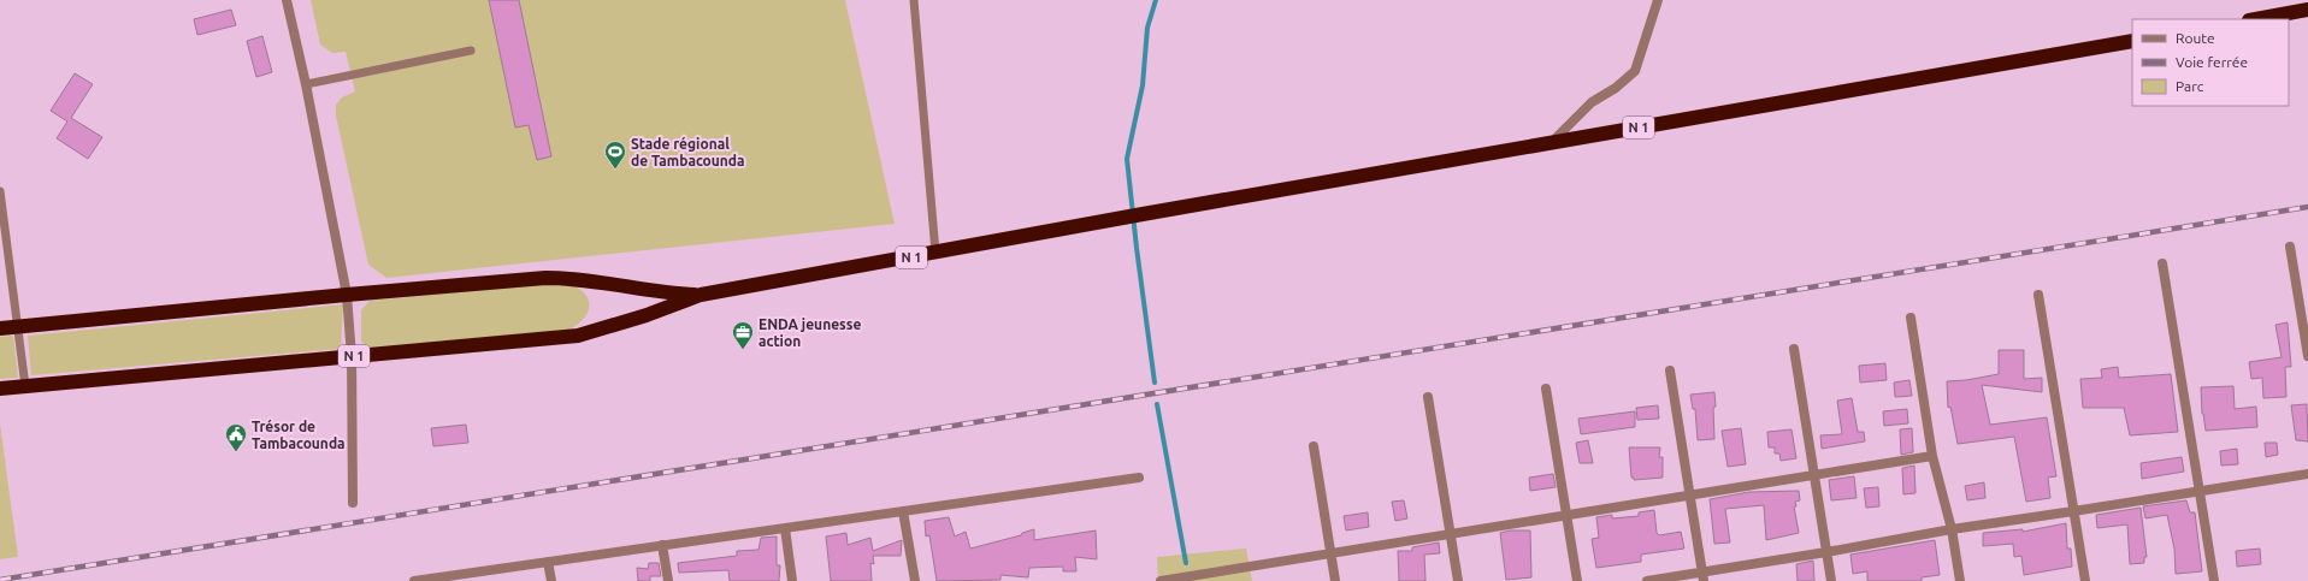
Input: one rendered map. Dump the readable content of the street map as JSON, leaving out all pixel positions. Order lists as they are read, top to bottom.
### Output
{
  "streets": {
    "highway": ["N 1"]
  },
  "places": {
    "sports": ["Stade régional de Tambacounda"],
    "office": ["ENDA jeunesse action"],
    "public building": ["Trésor de Tambacounda"]
  },
  "legend": ["Route", "Voie ferrée", "Parc"]
}
